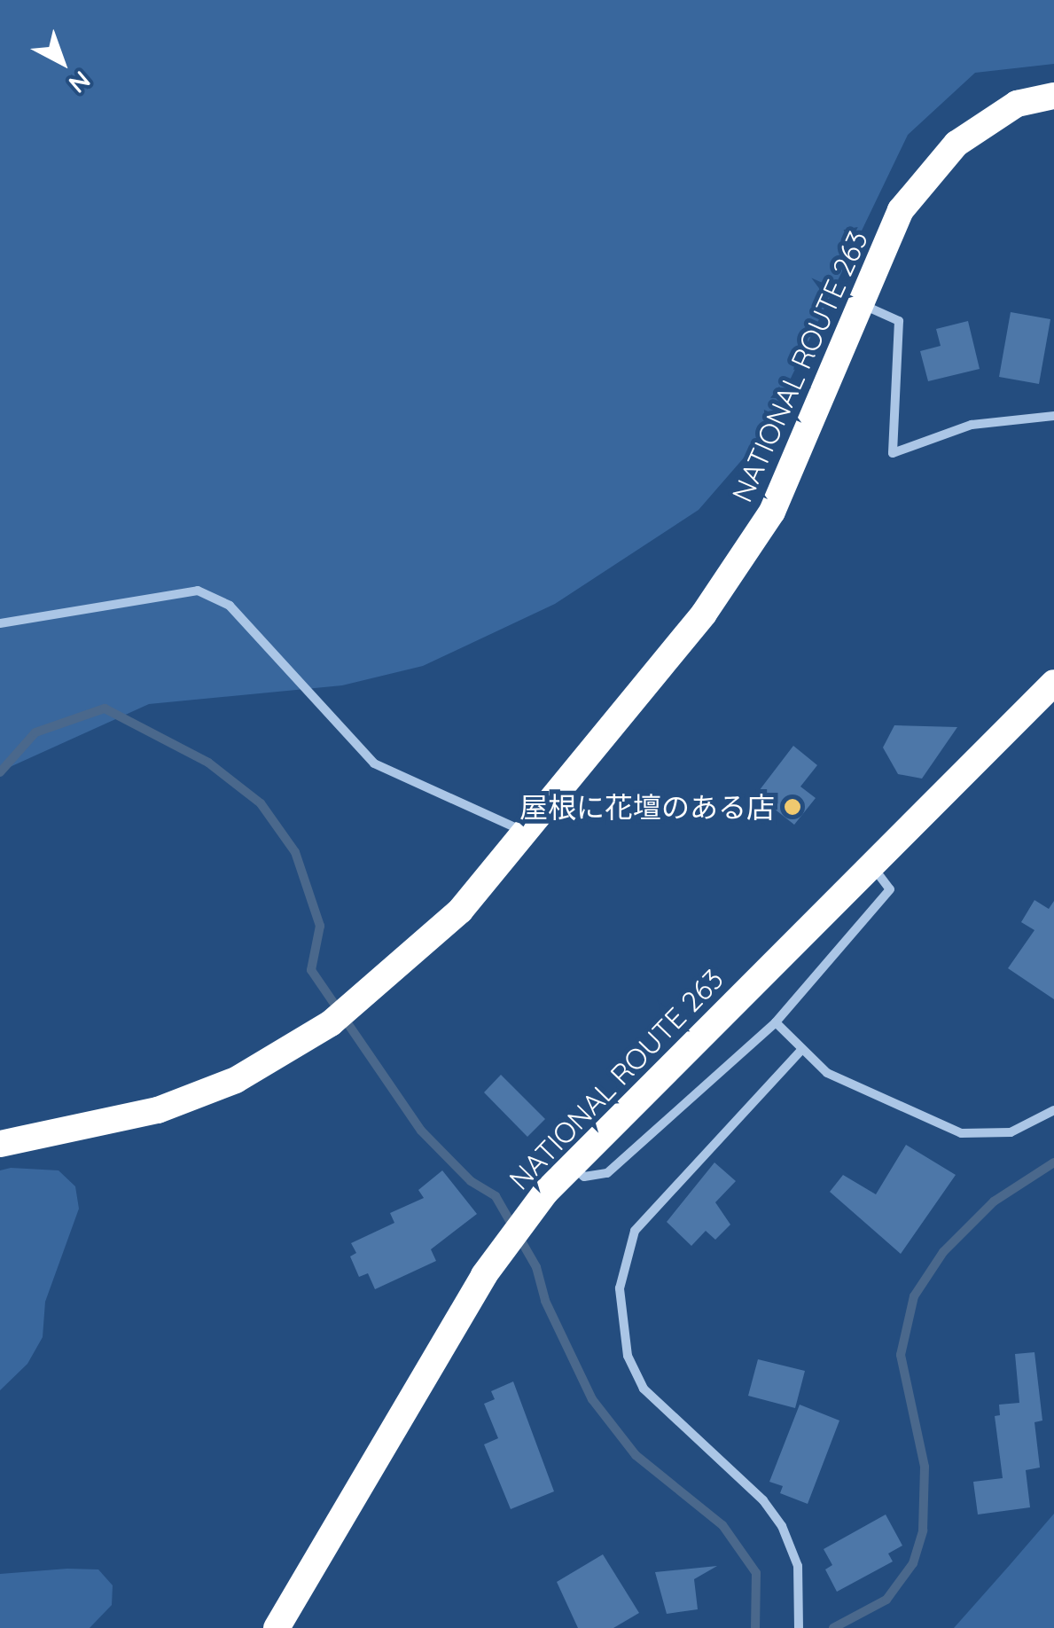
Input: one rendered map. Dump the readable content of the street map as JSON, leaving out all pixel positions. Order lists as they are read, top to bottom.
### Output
{
  "streets": {
    "highway": ["NATIONAL ROUTE 263"]
  },
  "places": ["屋根に花壇のある店"],
  "north": "bottom right"
}
